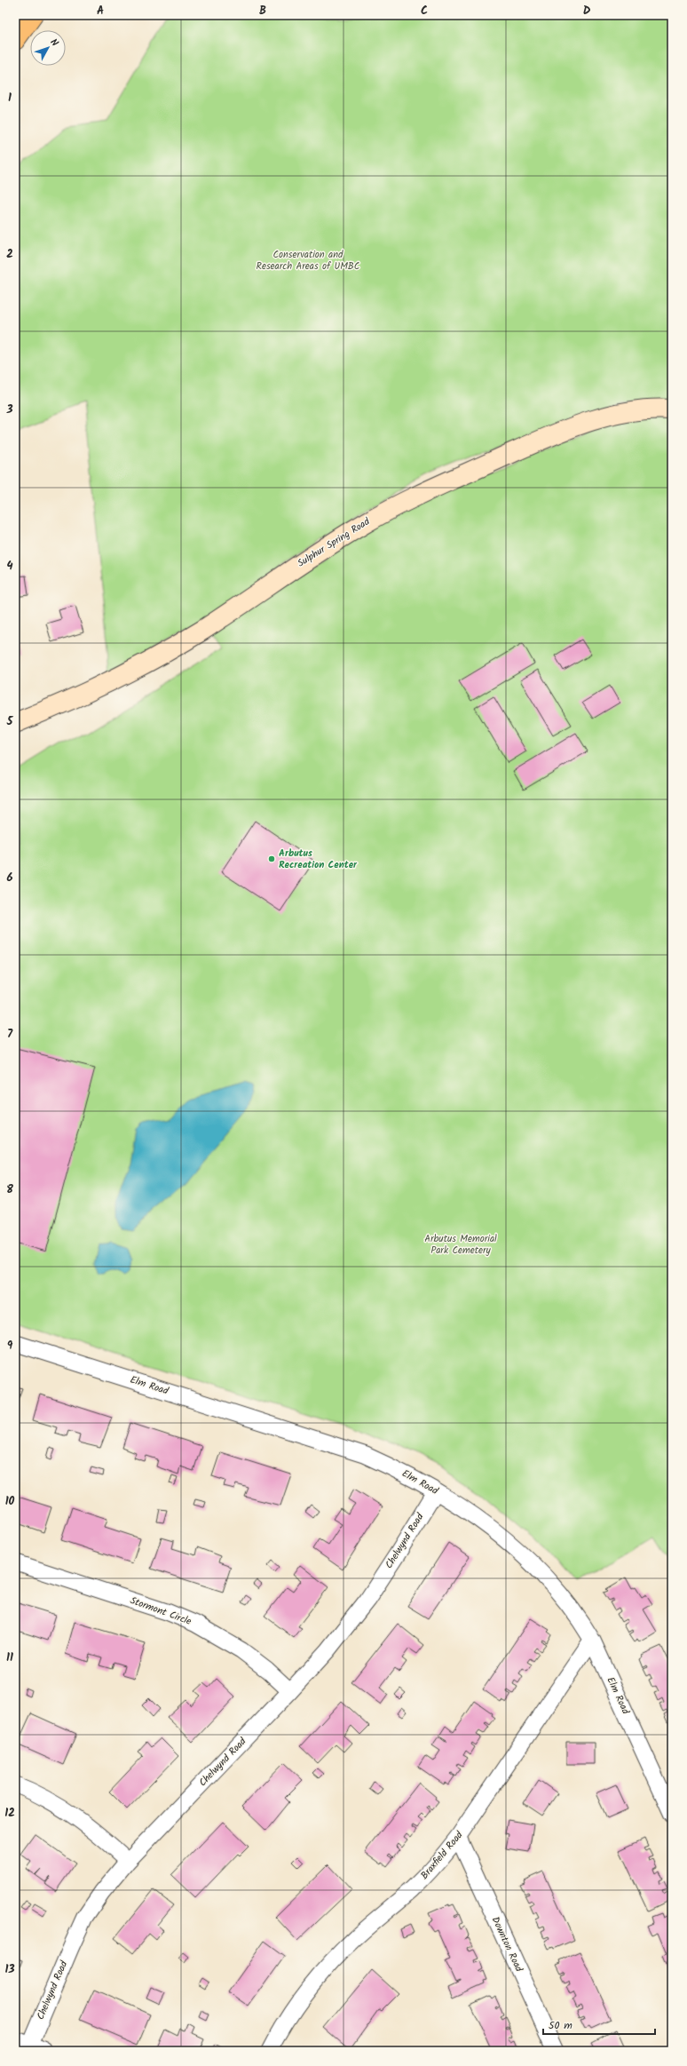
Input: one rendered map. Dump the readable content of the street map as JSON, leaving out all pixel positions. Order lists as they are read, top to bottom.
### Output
{
  "streets": {
    "main road": ["Sulphur Spring Road"],
    "street": [
      "Elm Road",
      "Chelwynd Road",
      "Stormont Circle",
      "Braxfield Road",
      "Downton Road"
    ]
  },
  "crossings": [
    ["Elm Road", "Chelwynd Road"],
    ["Elm Road", "Braxfield Road"],
    ["Chelwynd Road", "Stormont Circle"],
    ["Braxfield Road", "Downton Road"]
  ],
  "parks": ["Conservation and Research Areas of UMBC", "Arbutus Memorial Park Cemetery"],
  "places": ["Arbutus Recreation Center"],
  "scale_bar": "50 m",
  "north": "top right",
  "grid": {
    "columns": [
      "A",
      "B",
      "C",
      "D"
    ],
    "rows": [
      "1",
      "2",
      "3",
      "4",
      "5",
      "6",
      "7",
      "8",
      "9",
      "10",
      "11",
      "12",
      "13"
    ]
  }
}
